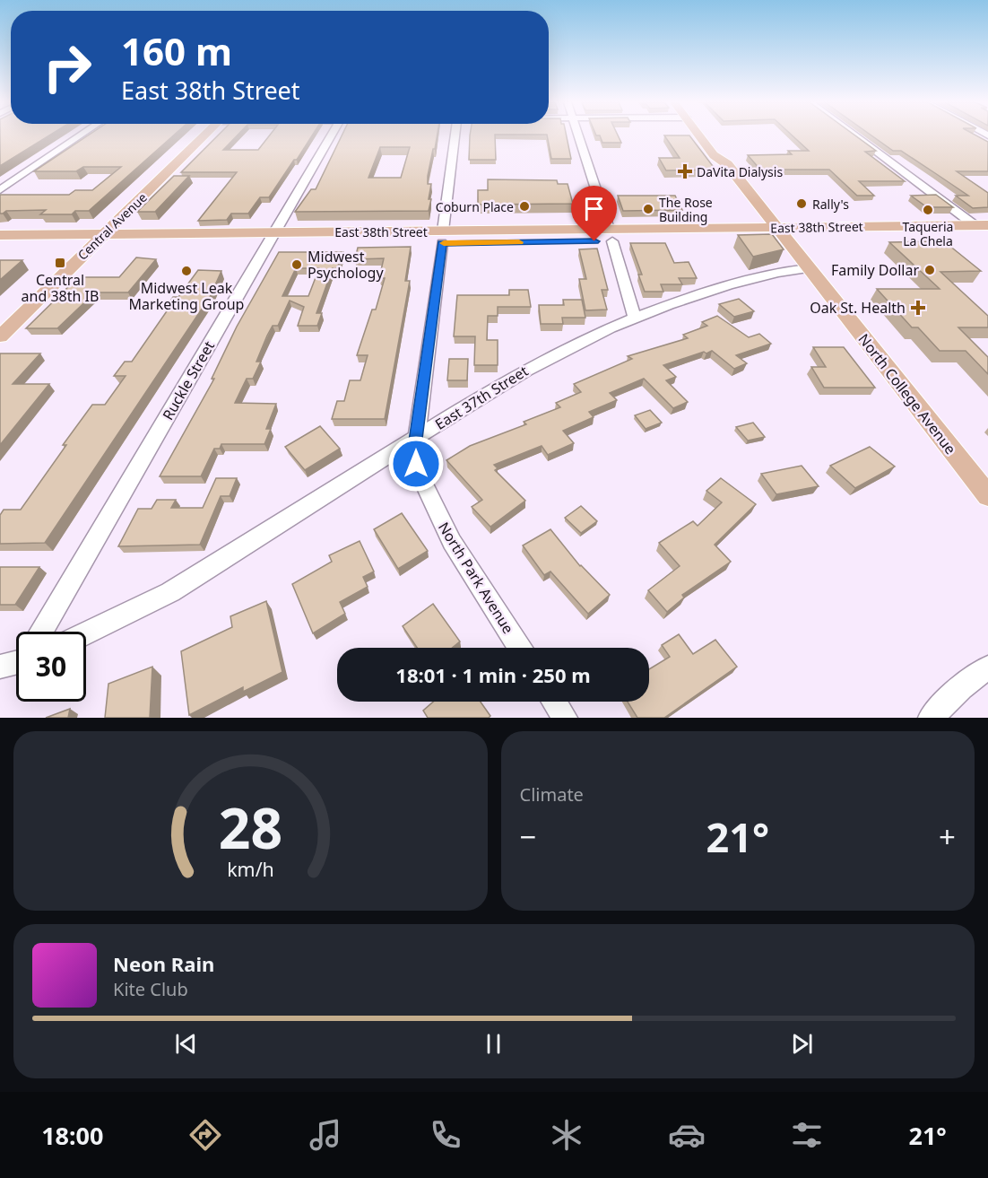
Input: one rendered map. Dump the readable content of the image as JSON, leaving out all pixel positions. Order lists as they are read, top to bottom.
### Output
{
  "streets": {
    "main road": ["Central Avenue", "East 38th Street", "North College Avenue"],
    "street": ["Ruckle Street", "East 37th Street", "North Park Avenue"]
  },
  "crossings": [
    ["Central Avenue", "East 38th Street"],
    ["East 38th Street", "Ruckle Street"],
    ["East 38th Street", "North College Avenue"],
    ["East 38th Street", "North Park Avenue"],
    ["North College Avenue", "East 37th Street"],
    ["East 37th Street", "North Park Avenue"]
  ],
  "places": {
    "health": ["DaVita Dialysis", "Oak St. Health"],
    "other": [
      "Rally's",
      "Coburn Place",
      "The Rose Building",
      "Taqueria La Chela",
      "Midwest Psychology",
      "Family Dollar",
      "Midwest Leak Marketing Group"
    ],
    "transit": ["Central and 38th IB"]
  },
  "page": {
    "turn": ["160 m", "East 38th Street"],
    "limit": "30",
    "trip": "18:01 · 1 min · 250 m",
    "tile": "Climate",
    "heat": ["−", "21°", "+"],
    "song": ["Neon Rain", "Kite Club"],
    "tabs": ["18:00", "21°"],
    "gauge": ["28", "km/h"]
  }
}
